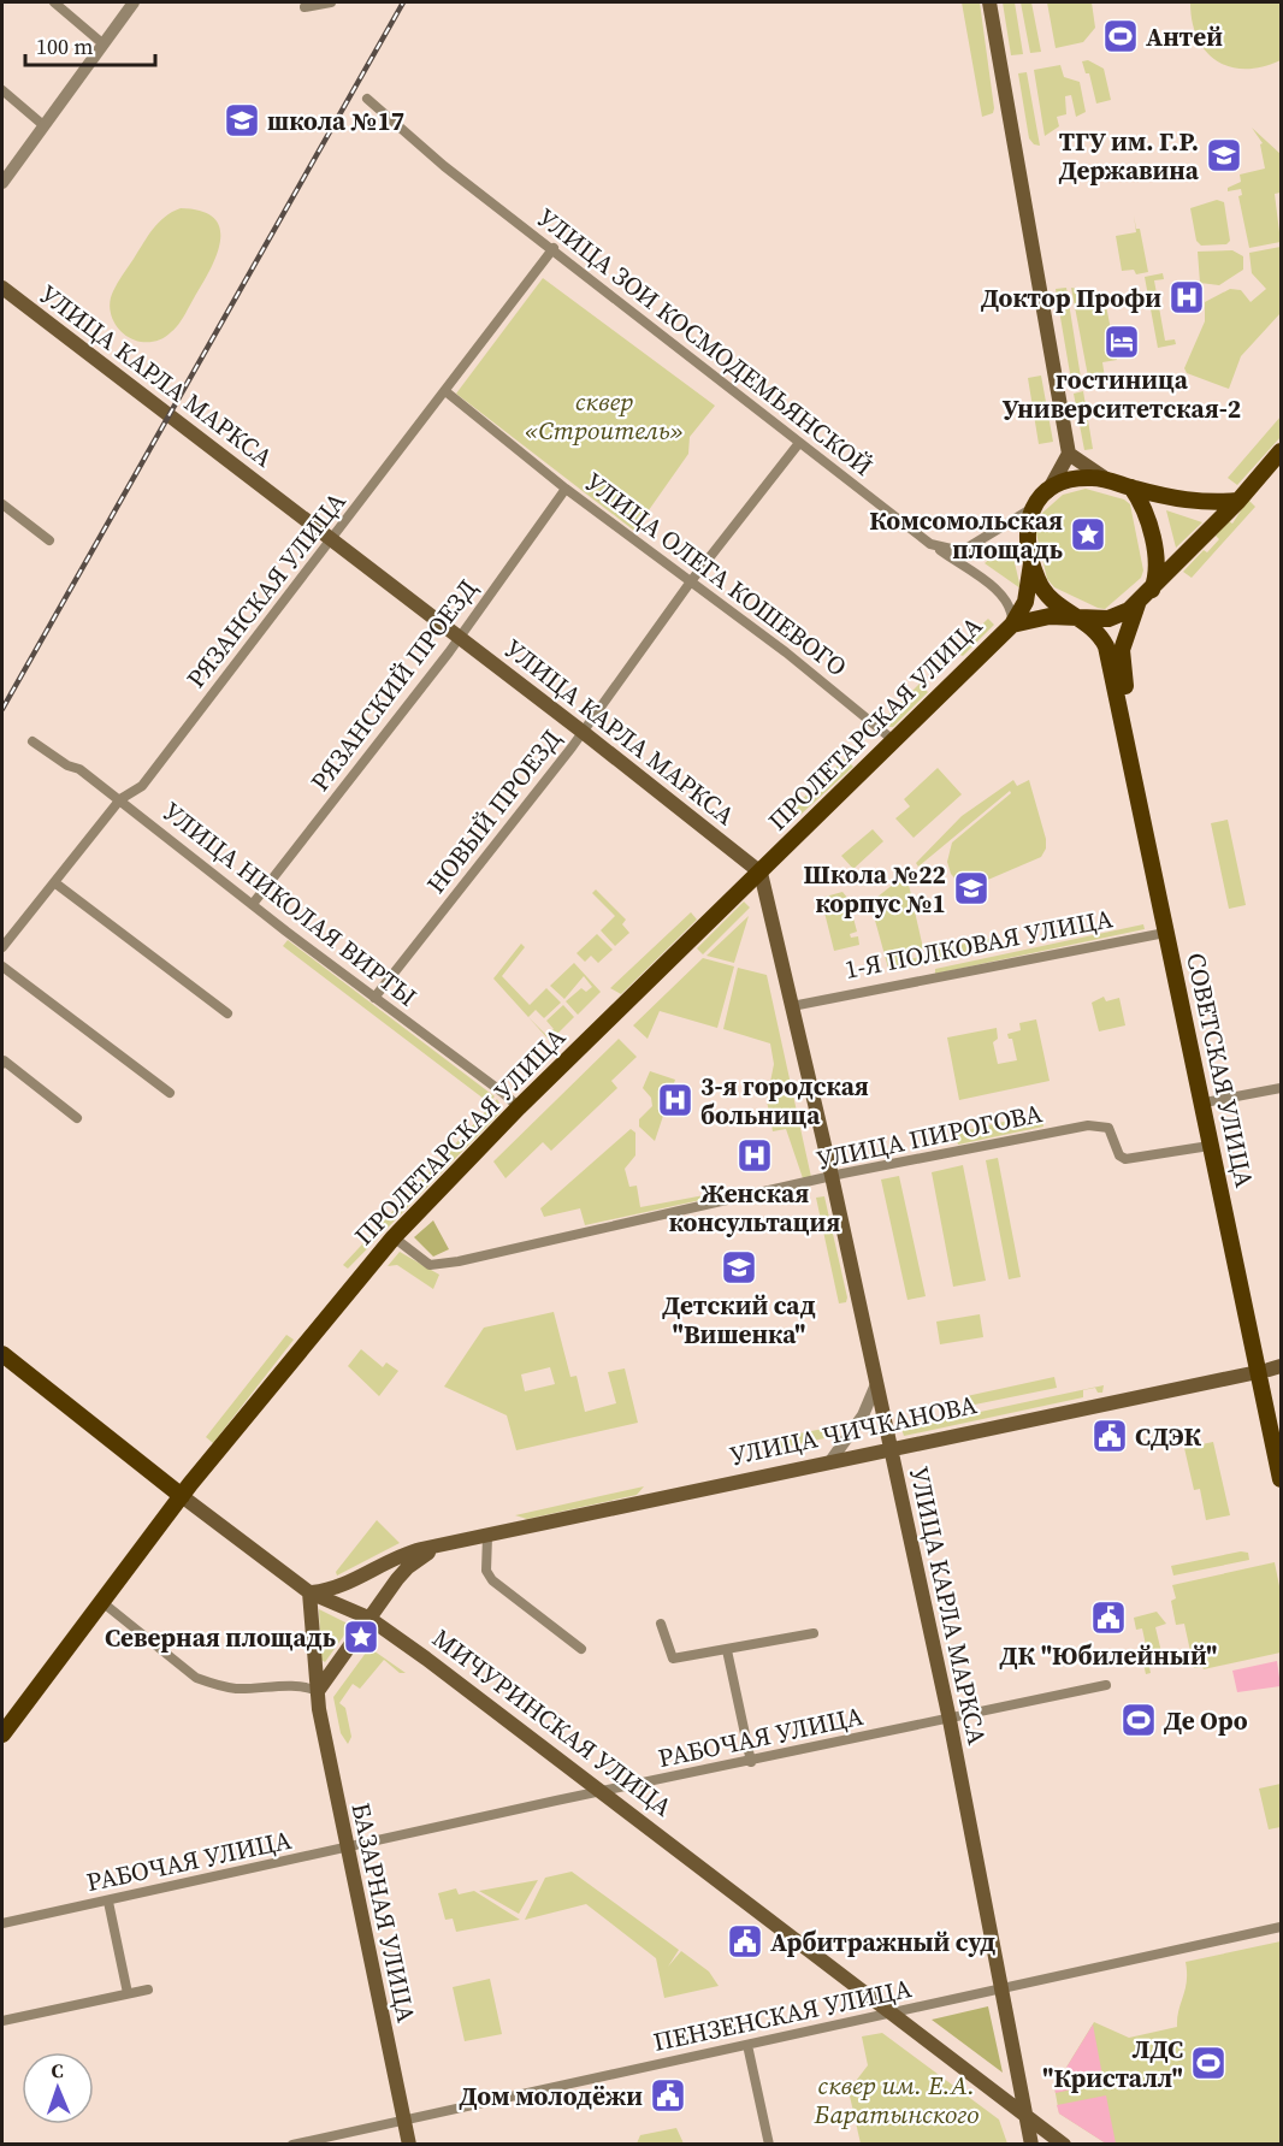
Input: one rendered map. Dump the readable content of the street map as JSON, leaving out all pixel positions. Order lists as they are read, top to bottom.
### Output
{
  "streets": {
    "main road": [
      "УЛИЦА КАРЛА МАРКСА",
      "ПРОЛЕТАРСКАЯ УЛИЦА",
      "СОВЕТСКАЯ УЛИЦА",
      "УЛИЦА ЧИЧКАНОВА",
      "МИЧУРИНСКАЯ УЛИЦА",
      "БАЗАРНАЯ УЛИЦА"
    ],
    "street": [
      "УЛИЦА ЗОИ КОСМОДЕМЬЯНСКОЙ",
      "УЛИЦА ОЛЕГА КОШЕВОГО",
      "РЯЗАНСКАЯ УЛИЦА",
      "РЯЗАНСКИЙ ПРОЕЗД",
      "НОВЫЙ ПРОЕЗД",
      "УЛИЦА НИКОЛАЯ ВИРТЫ",
      "1-Я ПОЛКОВАЯ УЛИЦА",
      "УЛИЦА ПИРОГОВА",
      "РАБОЧАЯ УЛИЦА",
      "ПЕНЗЕНСКАЯ УЛИЦА"
    ]
  },
  "crossings": [
    ["УЛИЦА ЗОИ КОСМОДЕМЬЯНСКОЙ", "РЯЗАНСКАЯ УЛИЦА"],
    ["УЛИЦА ЗОИ КОСМОДЕМЬЯНСКОЙ", "НОВЫЙ ПРОЕЗД"],
    ["УЛИЦА ЗОИ КОСМОДЕМЬЯНСКОЙ", "СОВЕТСКАЯ УЛИЦА"],
    ["УЛИЦА КАРЛА МАРКСА", "РЯЗАНСКАЯ УЛИЦА"],
    ["УЛИЦА КАРЛА МАРКСА", "РЯЗАНСКИЙ ПРОЕЗД"],
    ["УЛИЦА КАРЛА МАРКСА", "ПРОЛЕТАРСКАЯ УЛИЦА"],
    ["УЛИЦА КАРЛА МАРКСА", "НОВЫЙ ПРОЕЗД"],
    ["УЛИЦА КАРЛА МАРКСА", "1-Я ПОЛКОВАЯ УЛИЦА"],
    ["УЛИЦА КАРЛА МАРКСА", "УЛИЦА ПИРОГОВА"],
    ["УЛИЦА КАРЛА МАРКСА", "УЛИЦА ЧИЧКАНОВА"],
    ["УЛИЦА КАРЛА МАРКСА", "МИЧУРИНСКАЯ УЛИЦА"],
    ["УЛИЦА КАРЛА МАРКСА", "РАБОЧАЯ УЛИЦА"],
    ["УЛИЦА КАРЛА МАРКСА", "ПЕНЗЕНСКАЯ УЛИЦА"],
    ["УЛИЦА ОЛЕГА КОШЕВОГО", "РЯЗАНСКАЯ УЛИЦА"],
    ["УЛИЦА ОЛЕГА КОШЕВОГО", "РЯЗАНСКИЙ ПРОЕЗД"],
    ["УЛИЦА ОЛЕГА КОШЕВОГО", "ПРОЛЕТАРСКАЯ УЛИЦА"],
    ["УЛИЦА ОЛЕГА КОШЕВОГО", "НОВЫЙ ПРОЕЗД"],
    ["РЯЗАНСКАЯ УЛИЦА", "УЛИЦА НИКОЛАЯ ВИРТЫ"],
    ["РЯЗАНСКИЙ ПРОЕЗД", "УЛИЦА НИКОЛАЯ ВИРТЫ"],
    ["ПРОЛЕТАРСКАЯ УЛИЦА", "УЛИЦА НИКОЛАЯ ВИРТЫ"],
    ["ПРОЛЕТАРСКАЯ УЛИЦА", "УЛИЦА ПИРОГОВА"],
    ["ПРОЛЕТАРСКАЯ УЛИЦА", "МИЧУРИНСКАЯ УЛИЦА"],
    ["НОВЫЙ ПРОЕЗД", "УЛИЦА НИКОЛАЯ ВИРТЫ"],
    ["1-Я ПОЛКОВАЯ УЛИЦА", "СОВЕТСКАЯ УЛИЦА"],
    ["СОВЕТСКАЯ УЛИЦА", "УЛИЦА ПИРОГОВА"],
    ["СОВЕТСКАЯ УЛИЦА", "УЛИЦА ЧИЧКАНОВА"],
    ["УЛИЦА ЧИЧКАНОВА", "МИЧУРИНСКАЯ УЛИЦА"],
    ["УЛИЦА ЧИЧКАНОВА", "БАЗАРНАЯ УЛИЦА"],
    ["МИЧУРИНСКАЯ УЛИЦА", "РАБОЧАЯ УЛИЦА"],
    ["МИЧУРИНСКАЯ УЛИЦА", "БАЗАРНАЯ УЛИЦА"],
    ["МИЧУРИНСКАЯ УЛИЦА", "ПЕНЗЕНСКАЯ УЛИЦА"],
    ["РАБОЧАЯ УЛИЦА", "БАЗАРНАЯ УЛИЦА"],
    ["БАЗАРНАЯ УЛИЦА", "ПЕНЗЕНСКАЯ УЛИЦА"]
  ],
  "parks": ["сквер «Строитель»", "сквер им. Е.А. Баратынского"],
  "places": {
    "sports": ["Антей", "Де Оро", "ЛДС \"Кристалл\""],
    "school or university": [
      "школа №17",
      "ТГУ им. Г.Р. Державина",
      "Школа №22 корпус №1",
      "Детский сад \"Вишенка\""
    ],
    "hospital": ["Доктор Профи", "3-я городская больница", "Женская консультация"],
    "hotel": ["гостиница Университетская-2"],
    "place": ["Комсомольская площадь", "Северная площадь"],
    "public building": [
      "СДЭК",
      "ДК \"Юбилейный\"",
      "Арбитражный суд",
      "Дом молодёжи"
    ]
  },
  "scale_bar": "100 m",
  "north": "top"
}
